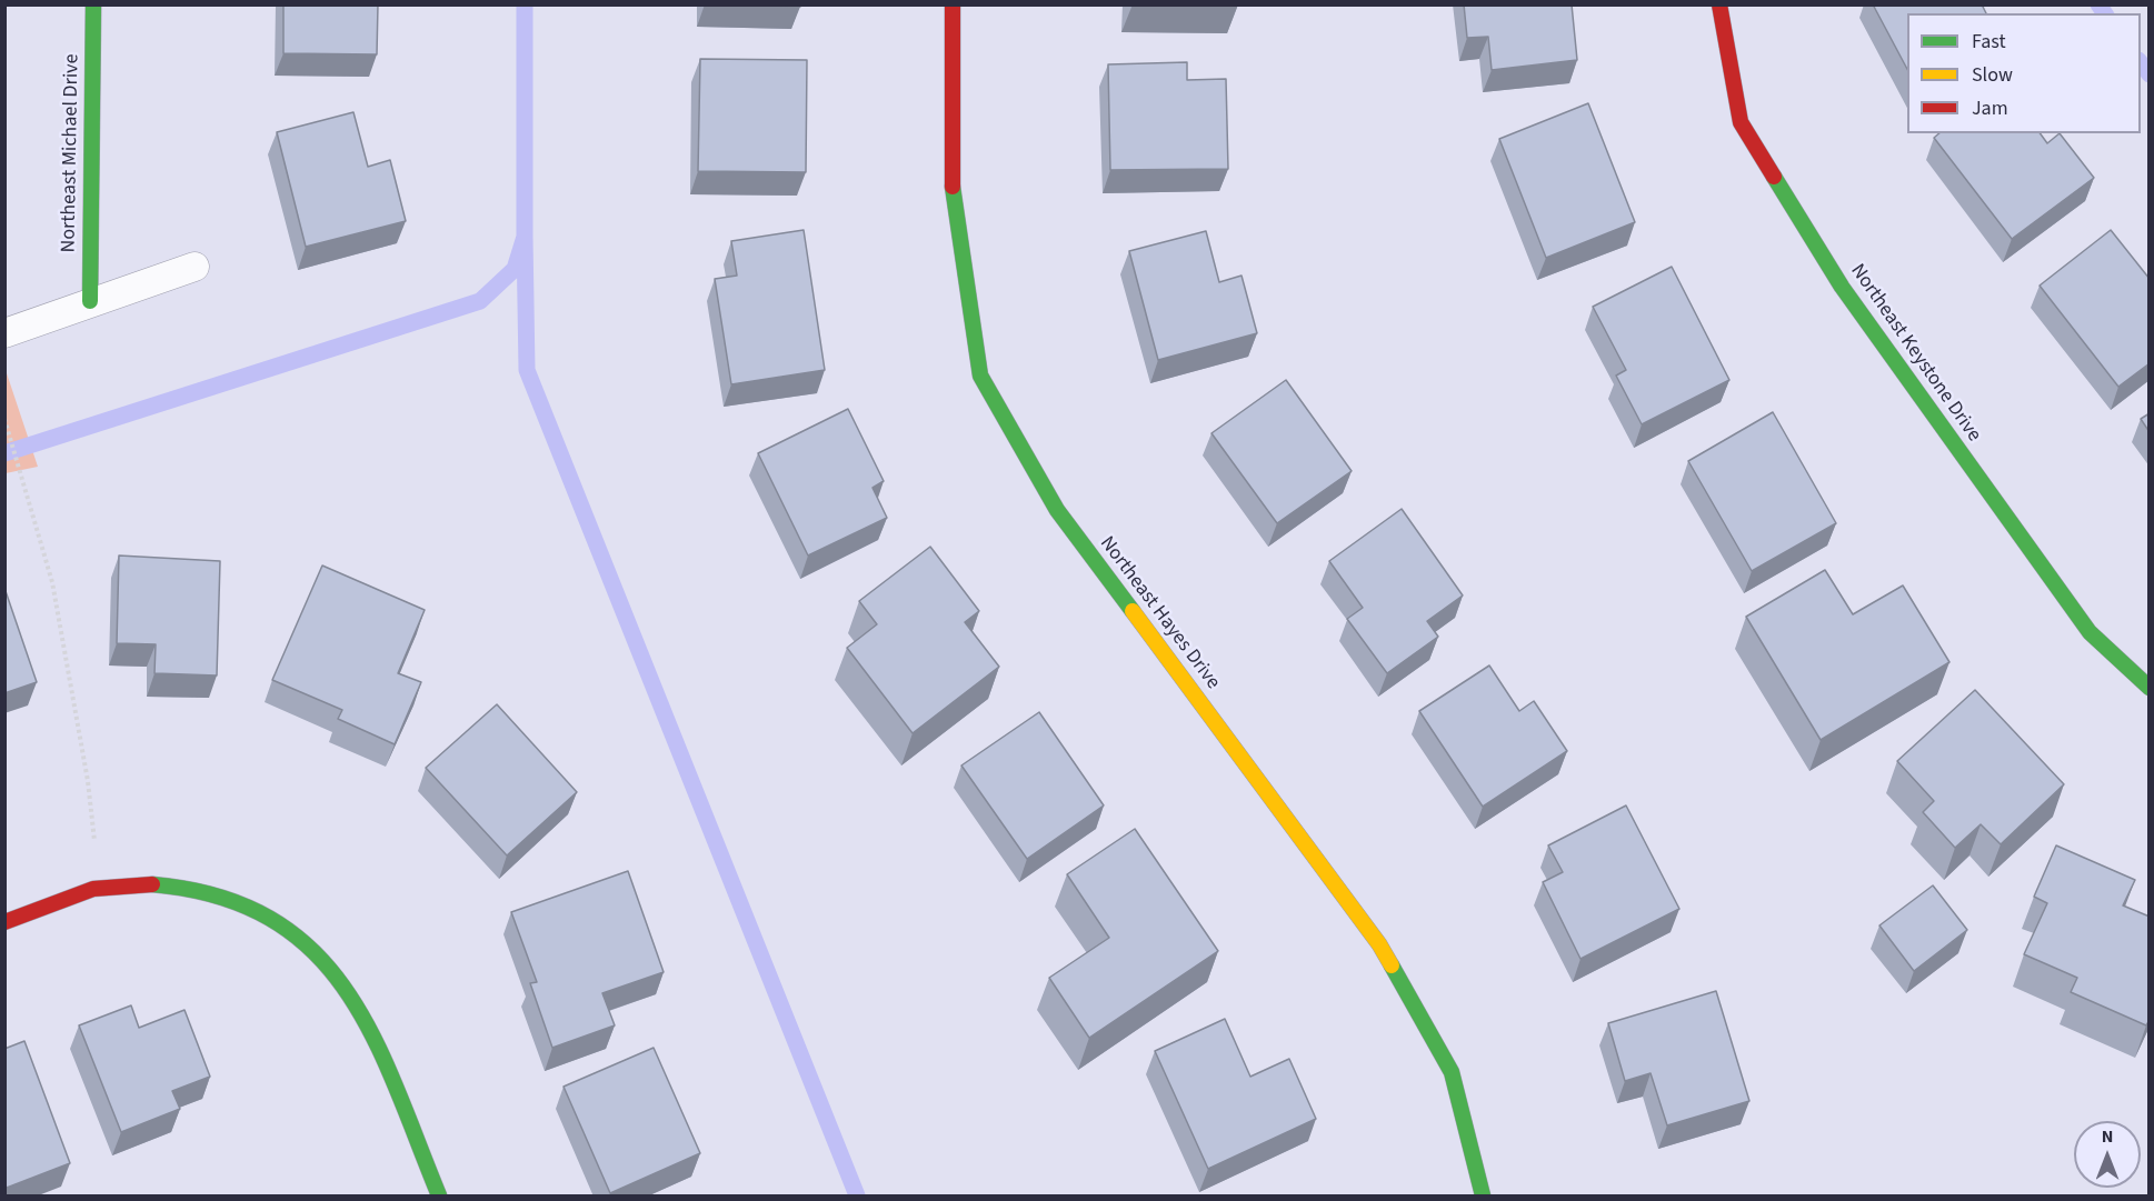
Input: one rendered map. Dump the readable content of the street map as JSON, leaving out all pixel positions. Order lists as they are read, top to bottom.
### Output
{
  "streets": {
    "street": ["Northeast Michael Drive", "Northeast Keystone Drive", "Northeast Hayes Drive"]
  },
  "legend": ["Fast", "Slow", "Jam"],
  "north": "top"
}
